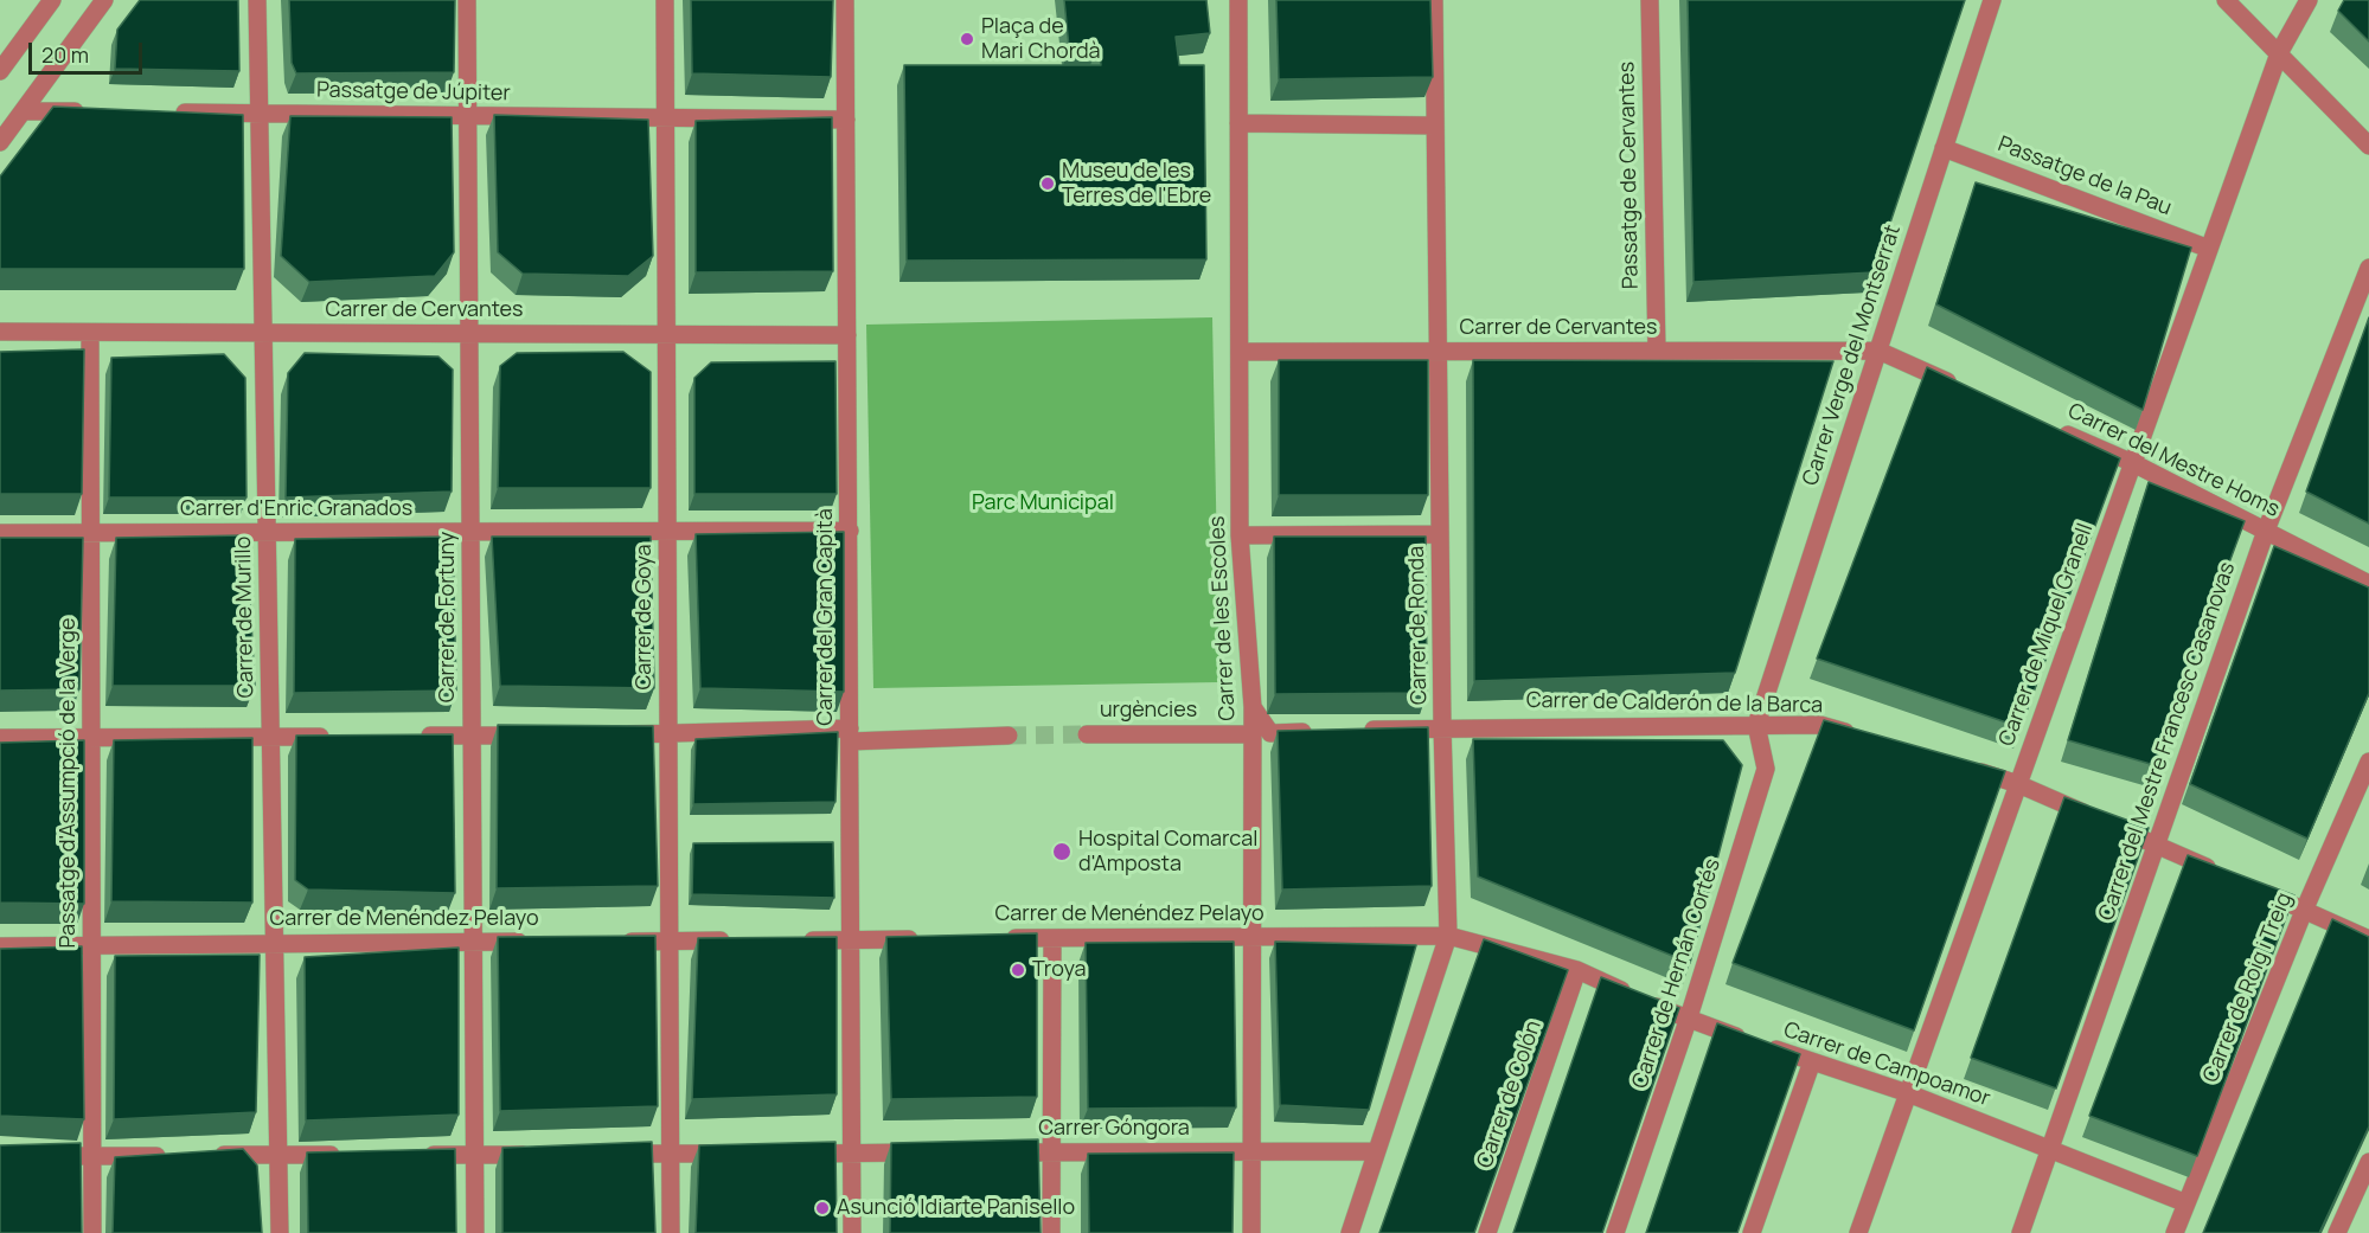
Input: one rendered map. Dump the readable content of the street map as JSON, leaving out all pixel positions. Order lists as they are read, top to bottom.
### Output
{
  "streets": {
    "street": [
      "Passatge de Júpiter",
      "Passatge de Cervantes",
      "Passatge de la Pau",
      "Carrer de Cervantes",
      "Carrer Verge del Montserrat",
      "Carrer del Mestre Homs",
      "Carrer d'Enric Granados",
      "Carrer de Murillo",
      "Carrer de Fortuny",
      "Carrer de Goya",
      "Carrer del Gran Capità",
      "Carrer de les Escoles",
      "Carrer de Ronda",
      "Carrer de Miquel Granell",
      "Carrer de Calderón de la Barca",
      "urgències",
      "Carrer del Mestre Francesc Casanovas",
      "Passatge d'Assumpció de la Verge",
      "Carrer de Menéndez Pelayo",
      "Carrer de Hernán Cortés",
      "Carrer de Roig i Treig",
      "Carrer de Campoamor",
      "Carrer de Colón",
      "Carrer Góngora"
    ]
  },
  "crossings": [
    ["Passatge de Júpiter", "Carrer de Murillo"],
    ["Passatge de Júpiter", "Carrer de Fortuny"],
    ["Passatge de Júpiter", "Carrer de Goya"],
    ["Passatge de Júpiter", "Carrer del Gran Capità"],
    ["Passatge de Cervantes", "Carrer de Cervantes"],
    ["Passatge de la Pau", "Carrer Verge del Montserrat"],
    ["Passatge de la Pau", "Carrer de Miquel Granell"],
    ["Carrer de Cervantes", "Carrer Verge del Montserrat"],
    ["Carrer de Cervantes", "Carrer de Murillo"],
    ["Carrer de Cervantes", "Carrer de Fortuny"],
    ["Carrer de Cervantes", "Carrer de Goya"],
    ["Carrer de Cervantes", "Carrer del Gran Capità"],
    ["Carrer de Cervantes", "Carrer de les Escoles"],
    ["Carrer de Cervantes", "Carrer de Ronda"],
    ["Carrer de Cervantes", "Passatge d'Assumpció de la Verge"],
    ["Carrer Verge del Montserrat", "Carrer de Calderón de la Barca"],
    ["Carrer Verge del Montserrat", "Carrer de Hernán Cortés"],
    ["Carrer del Mestre Homs", "Carrer de Miquel Granell"],
    ["Carrer del Mestre Homs", "Carrer del Mestre Francesc Casanovas"],
    ["Carrer d'Enric Granados", "Carrer de Murillo"],
    ["Carrer d'Enric Granados", "Carrer de Fortuny"],
    ["Carrer d'Enric Granados", "Carrer de Goya"],
    ["Carrer d'Enric Granados", "Carrer del Gran Capità"],
    ["Carrer d'Enric Granados", "Passatge d'Assumpció de la Verge"],
    ["Carrer de Murillo", "Carrer de Menéndez Pelayo"],
    ["Carrer de Fortuny", "Carrer de Menéndez Pelayo"],
    ["Carrer de les Escoles", "urgències"],
    ["Carrer de les Escoles", "Carrer de Menéndez Pelayo"],
    ["Carrer de les Escoles", "Carrer Góngora"],
    ["Carrer de Ronda", "Carrer de Calderón de la Barca"],
    ["Carrer de Ronda", "Carrer de Menéndez Pelayo"],
    ["Carrer de Ronda", "Carrer de Campoamor"],
    ["Carrer de Ronda", "Carrer Góngora"],
    ["Carrer de Miquel Granell", "Carrer de Campoamor"],
    ["Carrer de Calderón de la Barca", "Carrer de Hernán Cortés"],
    ["Carrer del Mestre Francesc Casanovas", "Carrer de Campoamor"],
    ["Passatge d'Assumpció de la Verge", "Carrer de Menéndez Pelayo"],
    ["Carrer de Menéndez Pelayo", "Carrer de Campoamor"],
    ["Carrer de Hernán Cortés", "Carrer de Campoamor"],
    ["Carrer de Roig i Treig", "Carrer de Campoamor"],
    ["Carrer de Campoamor", "Carrer de Colón"]
  ],
  "parks": ["Parc Municipal"],
  "places": [
    "Plaça de Mari Chordà",
    "Museu de les Terres de l'Ebre",
    "Hospital Comarcal d'Amposta",
    "Troya",
    "Asunció Idiarte Panisello"
  ],
  "scale_bar": "20 m"
}
